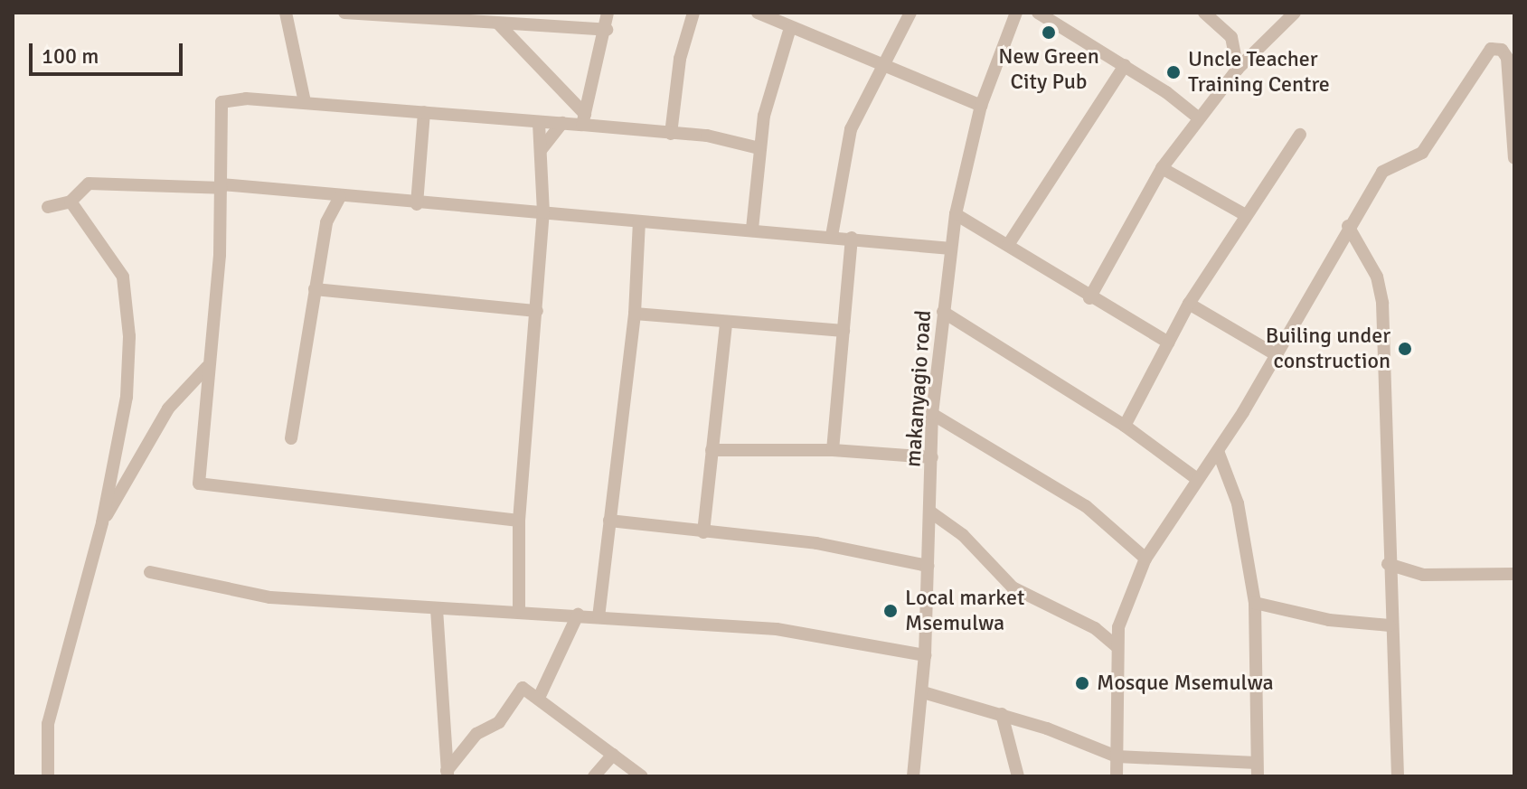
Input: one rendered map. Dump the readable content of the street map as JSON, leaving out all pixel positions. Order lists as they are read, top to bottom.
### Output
{
  "streets": {
    "street": ["makanyagio road"]
  },
  "places": [
    "New Green City Pub",
    "Uncle Teacher Training Centre",
    "Builing under construction",
    "Local market Msemulwa",
    "Mosque Msemulwa"
  ],
  "scale_bar": "100 m"
}
